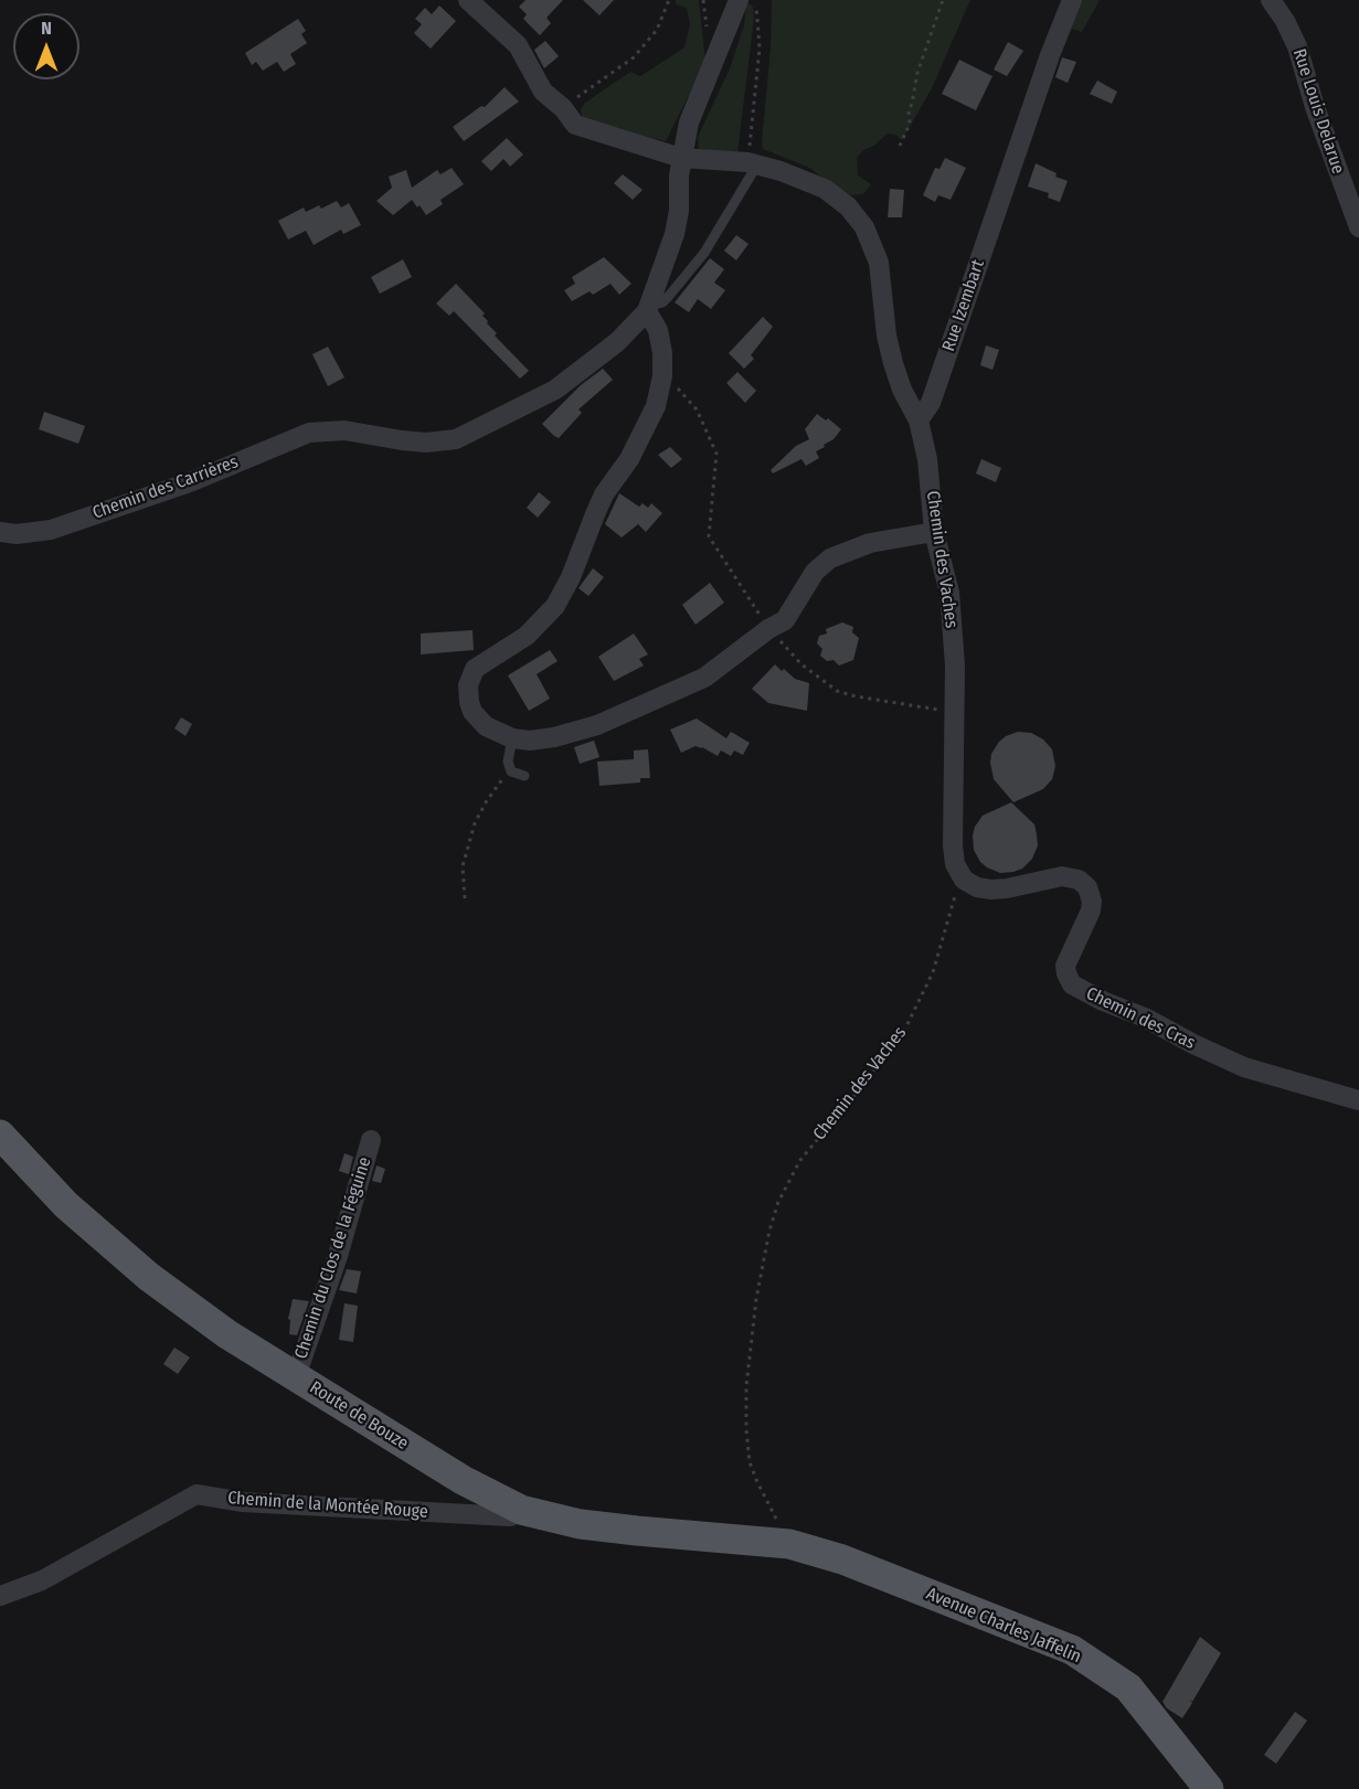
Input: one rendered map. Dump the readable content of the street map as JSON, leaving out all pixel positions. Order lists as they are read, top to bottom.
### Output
{
  "streets": {
    "main road": ["Route de Bouze", "Avenue Charles Jaffelin"],
    "street": [
      "Rue Louis Delarue",
      "Rue Izembart",
      "Chemin des Carrières",
      "Chemin des Vaches",
      "Chemin des Cras",
      "Chemin du Clos de la Féguine",
      "Chemin de la Montée Rouge"
    ]
  },
  "crossings": [
    ["Rue Izembart", "Chemin des Vaches"],
    ["Chemin des Vaches", "Chemin des Cras"],
    ["Chemin des Vaches", "Route de Bouze"],
    ["Chemin des Vaches", "Avenue Charles Jaffelin"],
    ["Chemin du Clos de la Féguine", "Route de Bouze"],
    ["Route de Bouze", "Chemin de la Montée Rouge"],
    ["Route de Bouze", "Avenue Charles Jaffelin"]
  ],
  "north": "top"
}
